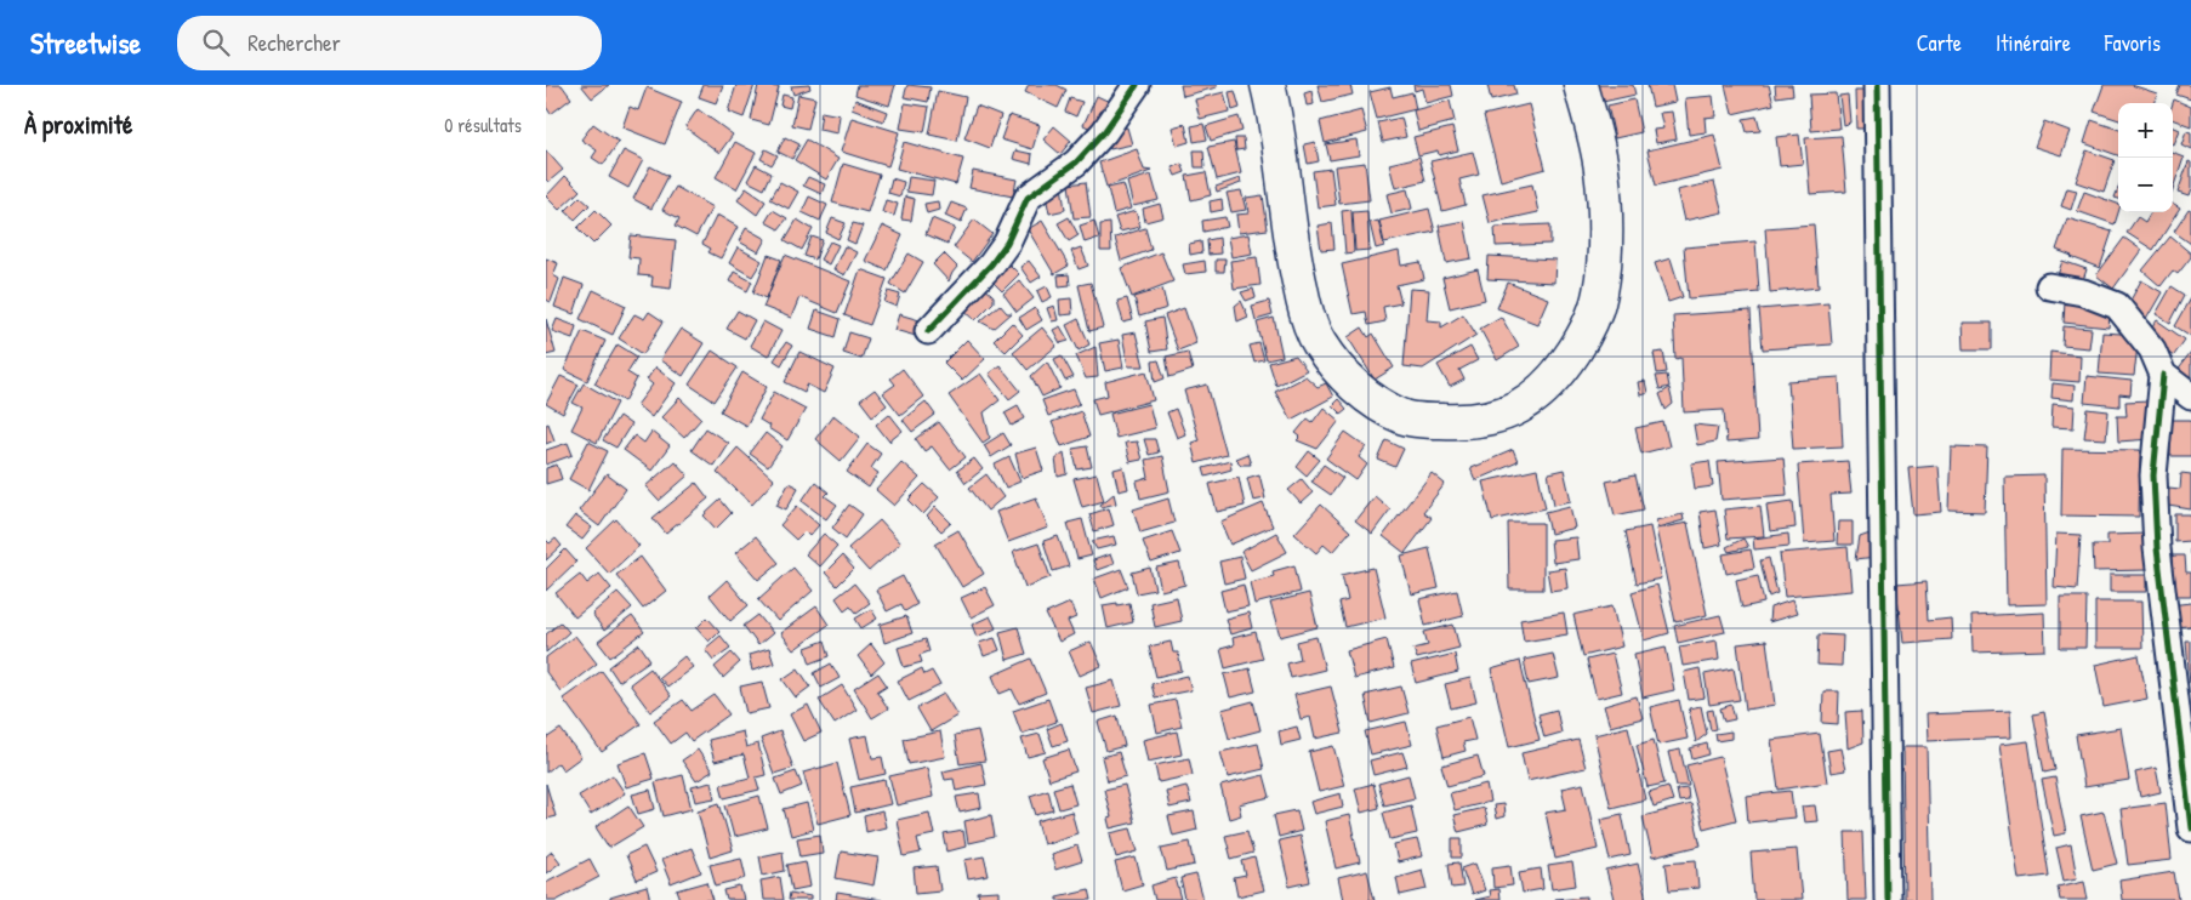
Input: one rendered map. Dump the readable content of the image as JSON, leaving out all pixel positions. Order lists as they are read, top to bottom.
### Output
{
  "page": {
    "header": "Streetwise",
    "search": "Rechercher",
    "nav": ["Carte", "Itinéraire", "Favoris"],
    "heading": ["À proximité", "0 résultats"],
    "map_buttons": ["+", "−"]
  }
}
